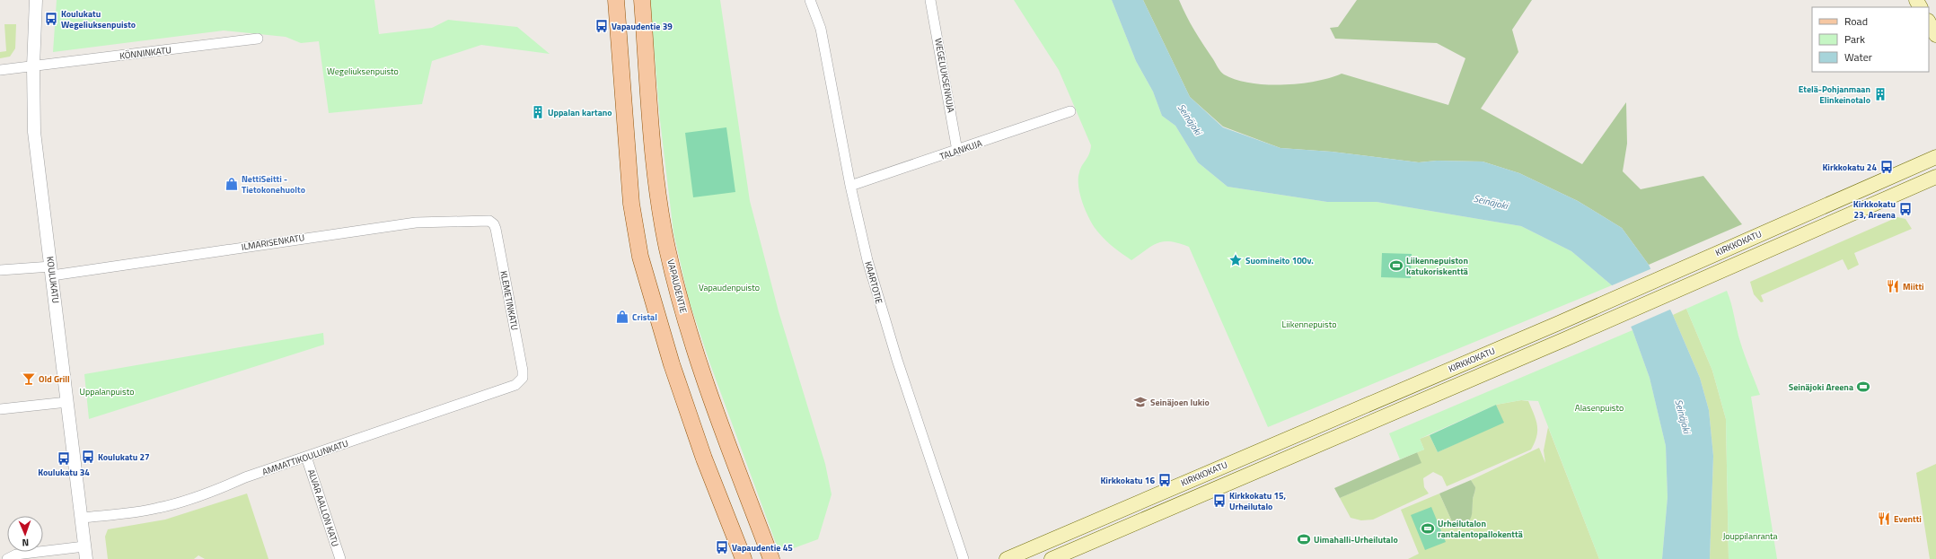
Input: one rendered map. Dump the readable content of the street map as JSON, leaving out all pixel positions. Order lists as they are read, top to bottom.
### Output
{
  "streets": {
    "main road": ["KIRKKOKATU", "VAPAUDENTIE"],
    "street": [
      "KÖNNINKATU",
      "WEGELIUKSENKUJA",
      "TALANKUJA",
      "ILMARISENKATU",
      "KOULUKATU",
      "KAARTOTIE",
      "KLEMETINKATU",
      "AMMATTIKOULUNKATU",
      "ALVAR AALLON KATU"
    ]
  },
  "crossings": [
    ["KÖNNINKATU", "KOULUKATU"],
    ["WEGELIUKSENKUJA", "TALANKUJA"],
    ["TALANKUJA", "KAARTOTIE"],
    ["ILMARISENKATU", "KOULUKATU"],
    ["ILMARISENKATU", "KLEMETINKATU"],
    ["KOULUKATU", "AMMATTIKOULUNKATU"],
    ["KLEMETINKATU", "AMMATTIKOULUNKATU"],
    ["AMMATTIKOULUNKATU", "ALVAR AALLON KATU"]
  ],
  "water": ["Seinäjoki"],
  "parks": [
    "Wegeliuksenpuisto",
    "Vapaudenpuisto",
    "Liikennepuisto",
    "Uppalanpuisto",
    "Alasenpuisto",
    "Jouppilanranta"
  ],
  "places": {
    "bus stop": [
      "Koulukatu Wegeliuksenpuisto",
      "Vapaudentie 39",
      "Kirkkokatu 24",
      "Kirkkokatu 23, Areena",
      "Koulukatu 27",
      "Koulukatu 34",
      "Kirkkokatu 16",
      "Kirkkokatu 15, Urheilutalo",
      "Vapaudentie 45"
    ],
    "building": ["Etelä-Pohjanmaan Elinkeinotalo", "Uppalan kartano"],
    "shop": ["NettiSeitti - Tietokonehuolto", "Cristal"],
    "place": ["Suomineito 100v."],
    "sports": [
      "Liikennepuiston katukoriskenttä",
      "Seinäjoki Areena",
      "Urheilutalon rantalentopallokenttä",
      "Uimahalli-Urheilutalo"
    ],
    "restaurant": ["Miitti", "Eventti"],
    "bar": ["Old Grill"],
    "school or university": ["Seinäjoen lukio"]
  },
  "legend": ["Road", "Park", "Water"],
  "north": "bottom"
}
